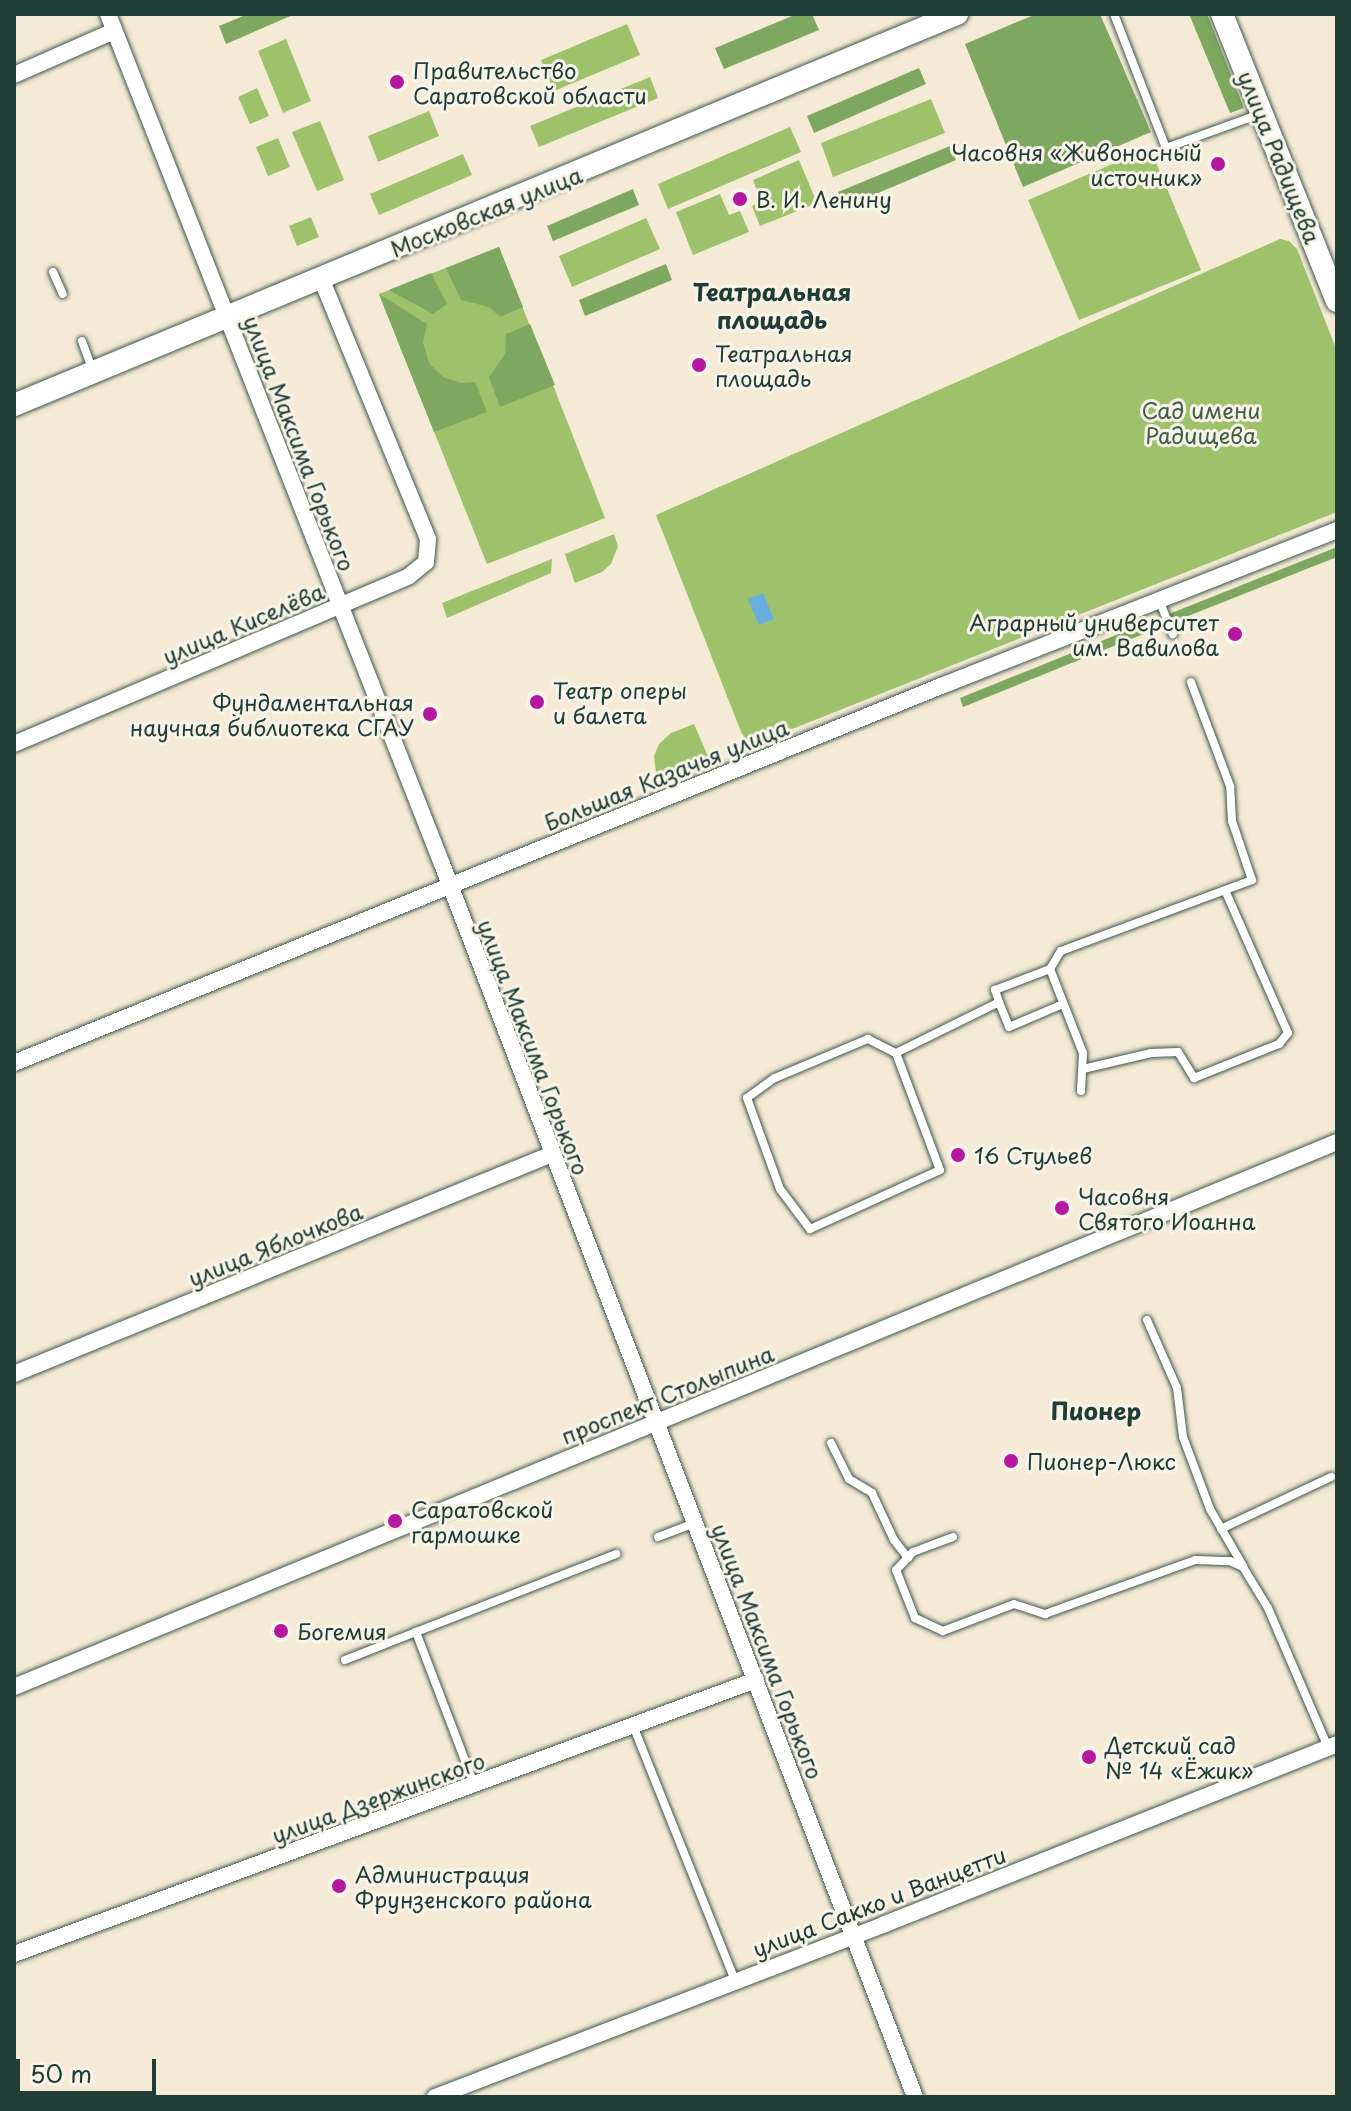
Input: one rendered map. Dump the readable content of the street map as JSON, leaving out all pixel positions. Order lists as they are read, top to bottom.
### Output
{
  "streets": {
    "main road": ["улица Радищева", "Московская улица"],
    "street": [
      "улица Максима Горького",
      "улица Киселёва",
      "Большая Казачья улица",
      "улица Яблочкова",
      "проспект Столыпина",
      "улица Дзержинского",
      "улица Сакко и Ванцетти"
    ]
  },
  "crossings": [
    ["Московская улица", "улица Максима Горького"],
    ["Московская улица", "улица Киселёва"],
    ["улица Максима Горького", "улица Киселёва"],
    ["улица Максима Горького", "Большая Казачья улица"],
    ["улица Максима Горького", "улица Яблочкова"],
    ["улица Максима Горького", "проспект Столыпина"],
    ["улица Максима Горького", "улица Дзержинского"],
    ["улица Максима Горького", "улица Сакко и Ванцетти"]
  ],
  "districts": ["Театральная площадь", "Пионер"],
  "parks": ["Сад имени Радищева"],
  "places": [
    "Правительство Саратовской области",
    "Часовня «Живоносный источник»",
    "В. И. Ленину",
    "Театральная площадь",
    "Аграрный университет им. Вавилова",
    "Театр оперы и балета",
    "Фундаментальная научная библиотека СГАУ",
    "16 Стульев",
    "Часовня Святого Иоанна",
    "Пионер-Люкс",
    "Саратовской гармошке",
    "Богемия",
    "Детский сад № 14 «Ёжик»",
    "Администрация Фрунзенского района"
  ],
  "scale_bar": "50 m"
}
